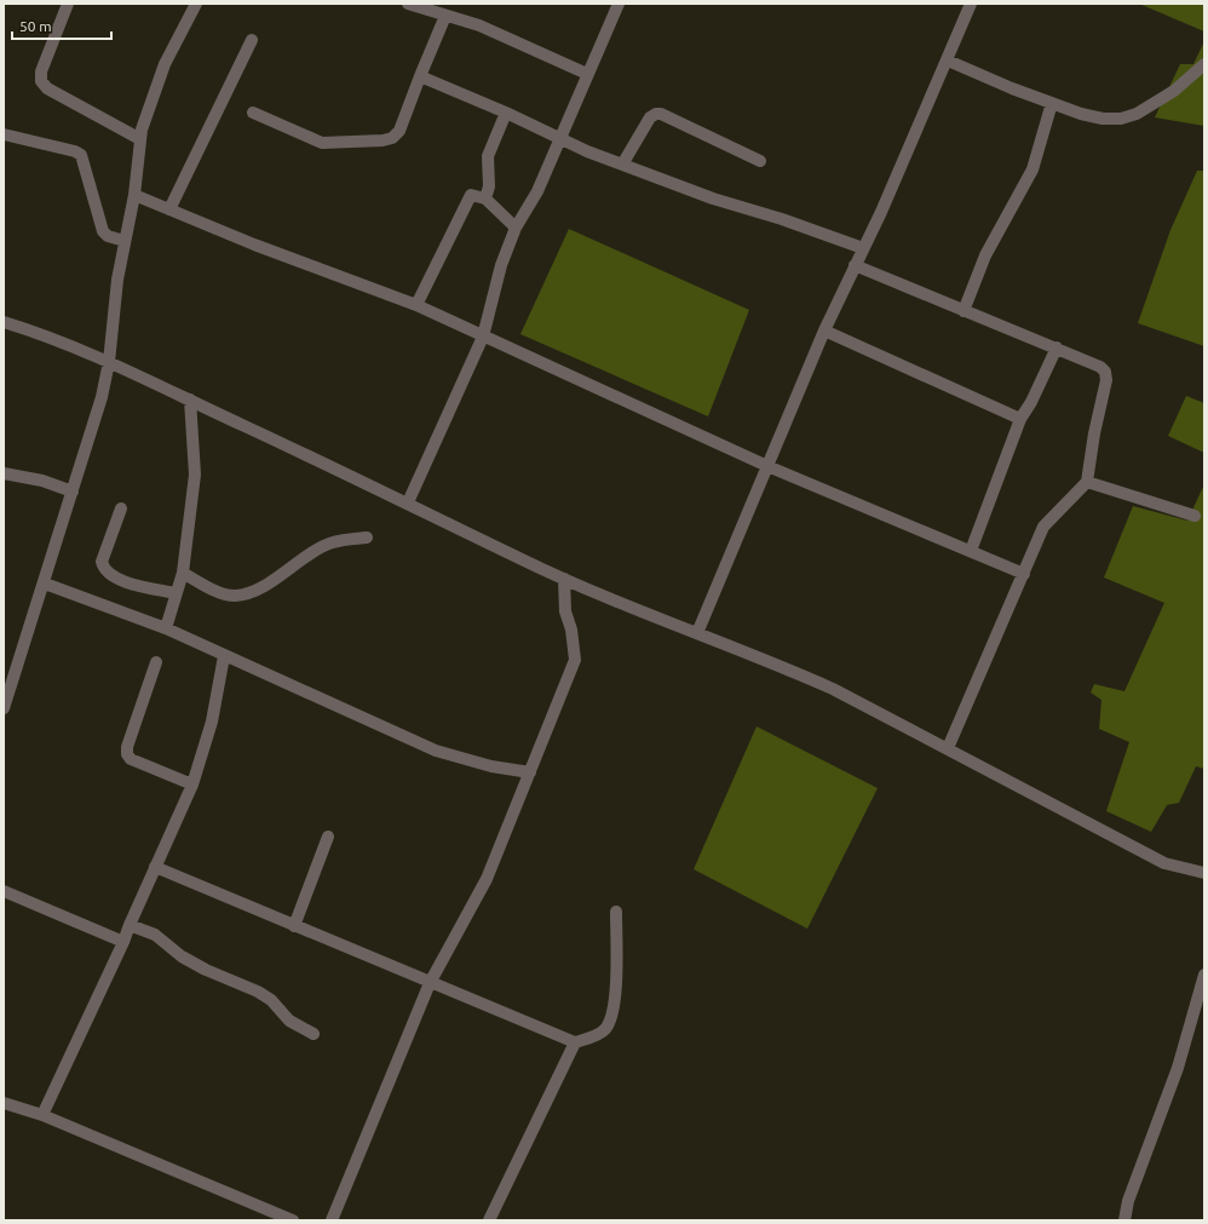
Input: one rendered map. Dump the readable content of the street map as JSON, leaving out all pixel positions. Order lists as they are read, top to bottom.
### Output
{
  "scale_bar": "50 m"
}
